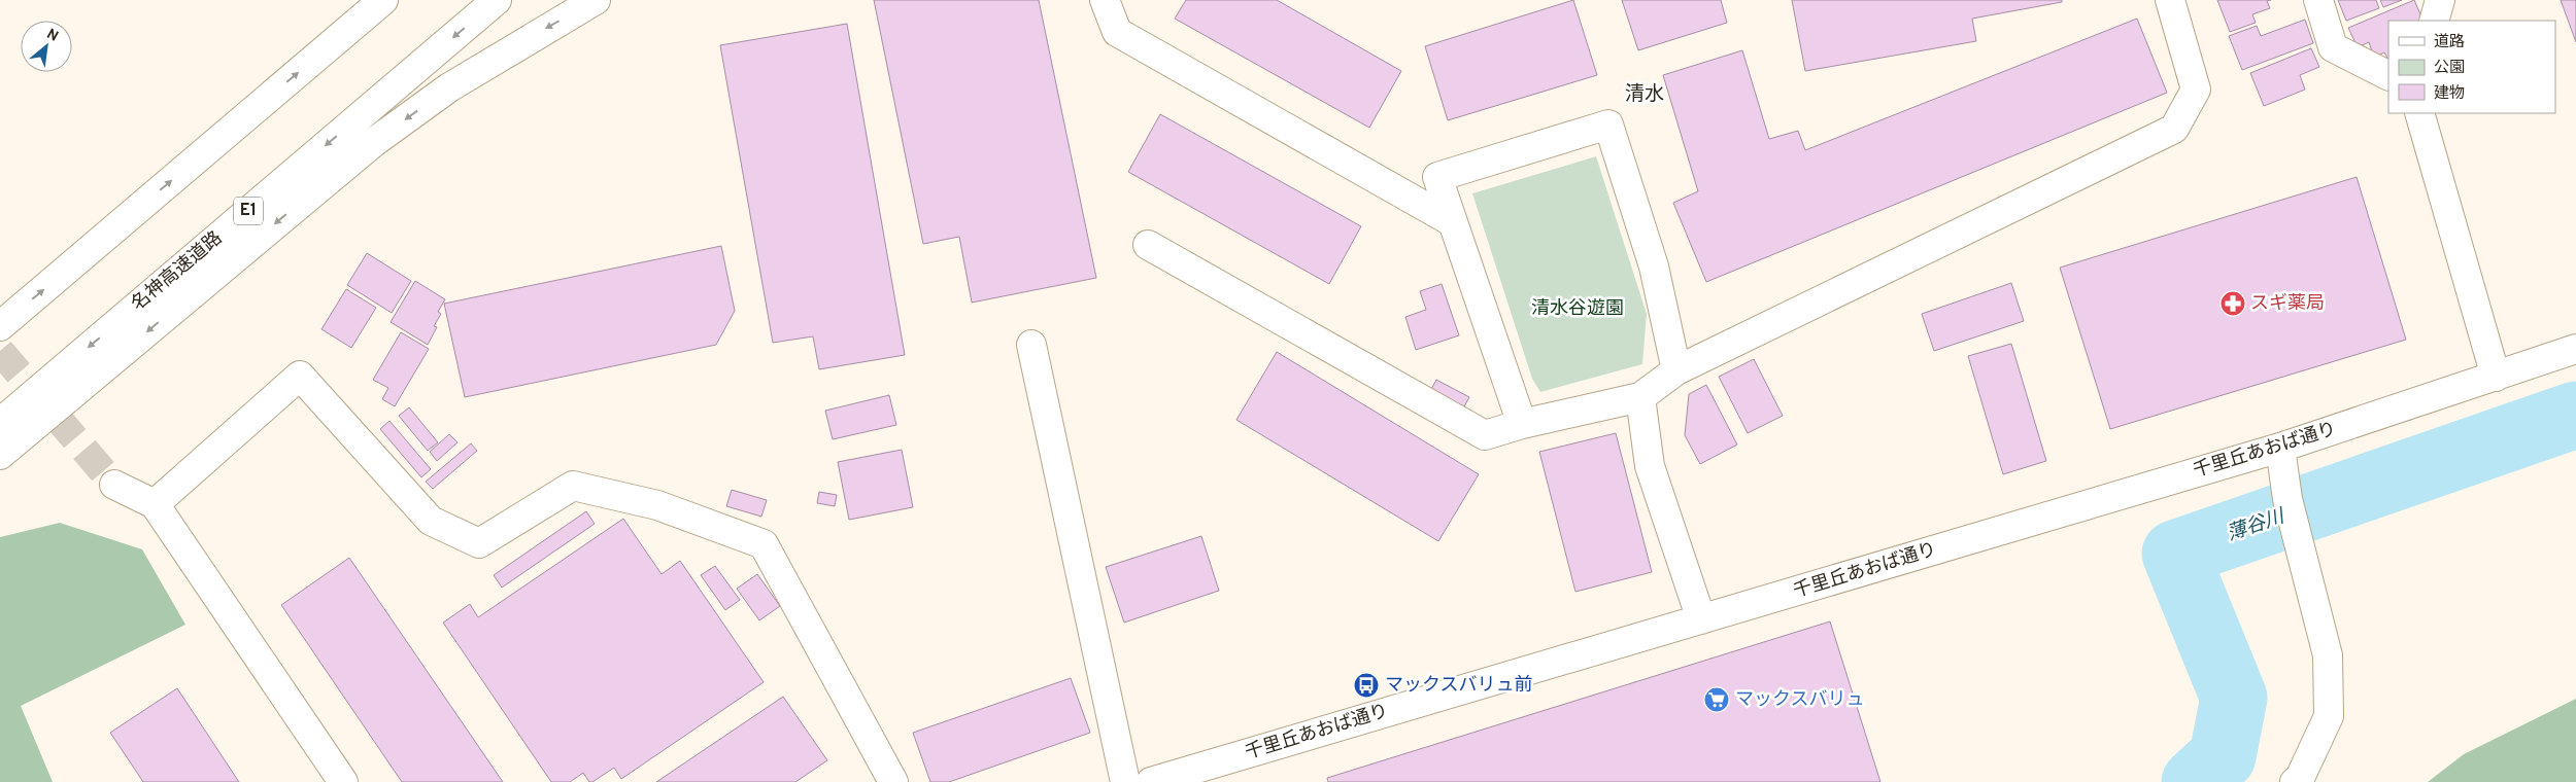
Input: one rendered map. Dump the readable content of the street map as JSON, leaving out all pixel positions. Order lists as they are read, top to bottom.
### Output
{
  "streets": {
    "main road": ["E1", "名神高速道路", "千里丘あおば通り"]
  },
  "districts": ["清水"],
  "water": ["薄谷川"],
  "parks": ["清水谷遊園"],
  "places": {
    "pharmacy": ["スギ薬局"],
    "bus stop": ["マックスバリュ前"],
    "supermarket": ["マックスバリュ"]
  },
  "legend": ["道路", "公園", "建物"],
  "north": "top right"
}
